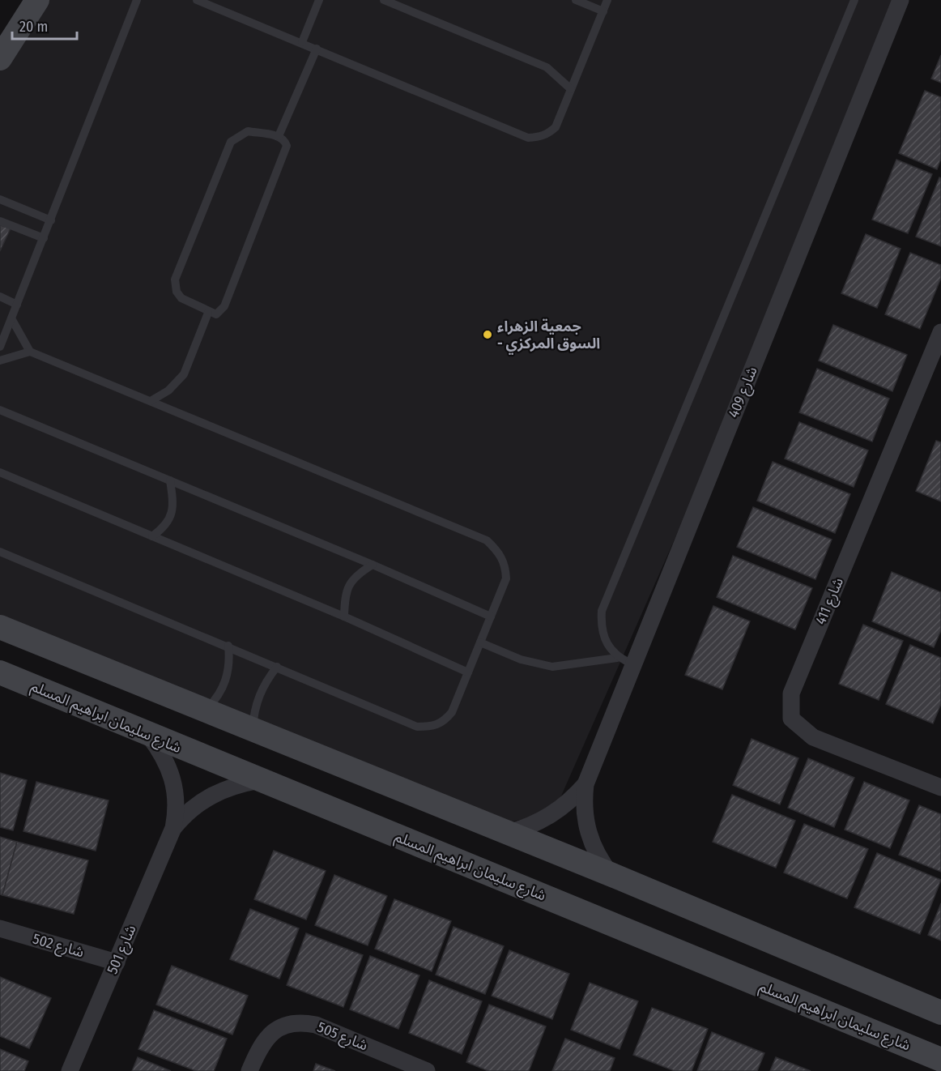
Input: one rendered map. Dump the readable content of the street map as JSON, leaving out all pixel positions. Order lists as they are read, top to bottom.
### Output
{
  "streets": {
    "street": [
      "شارع 409",
      "شارع 411",
      "شارع سليمان ابراهيم المسلم",
      "شارع 502",
      "شارع 501",
      "شارع 505"
    ]
  },
  "crossings": [
    ["شارع سليمان ابراهيم المسلم", "شارع 501"],
    ["شارع 502", "شارع 501"]
  ],
  "places": ["جمعية الزهراء - السوق المركزي"],
  "scale_bar": "20 m"
}
